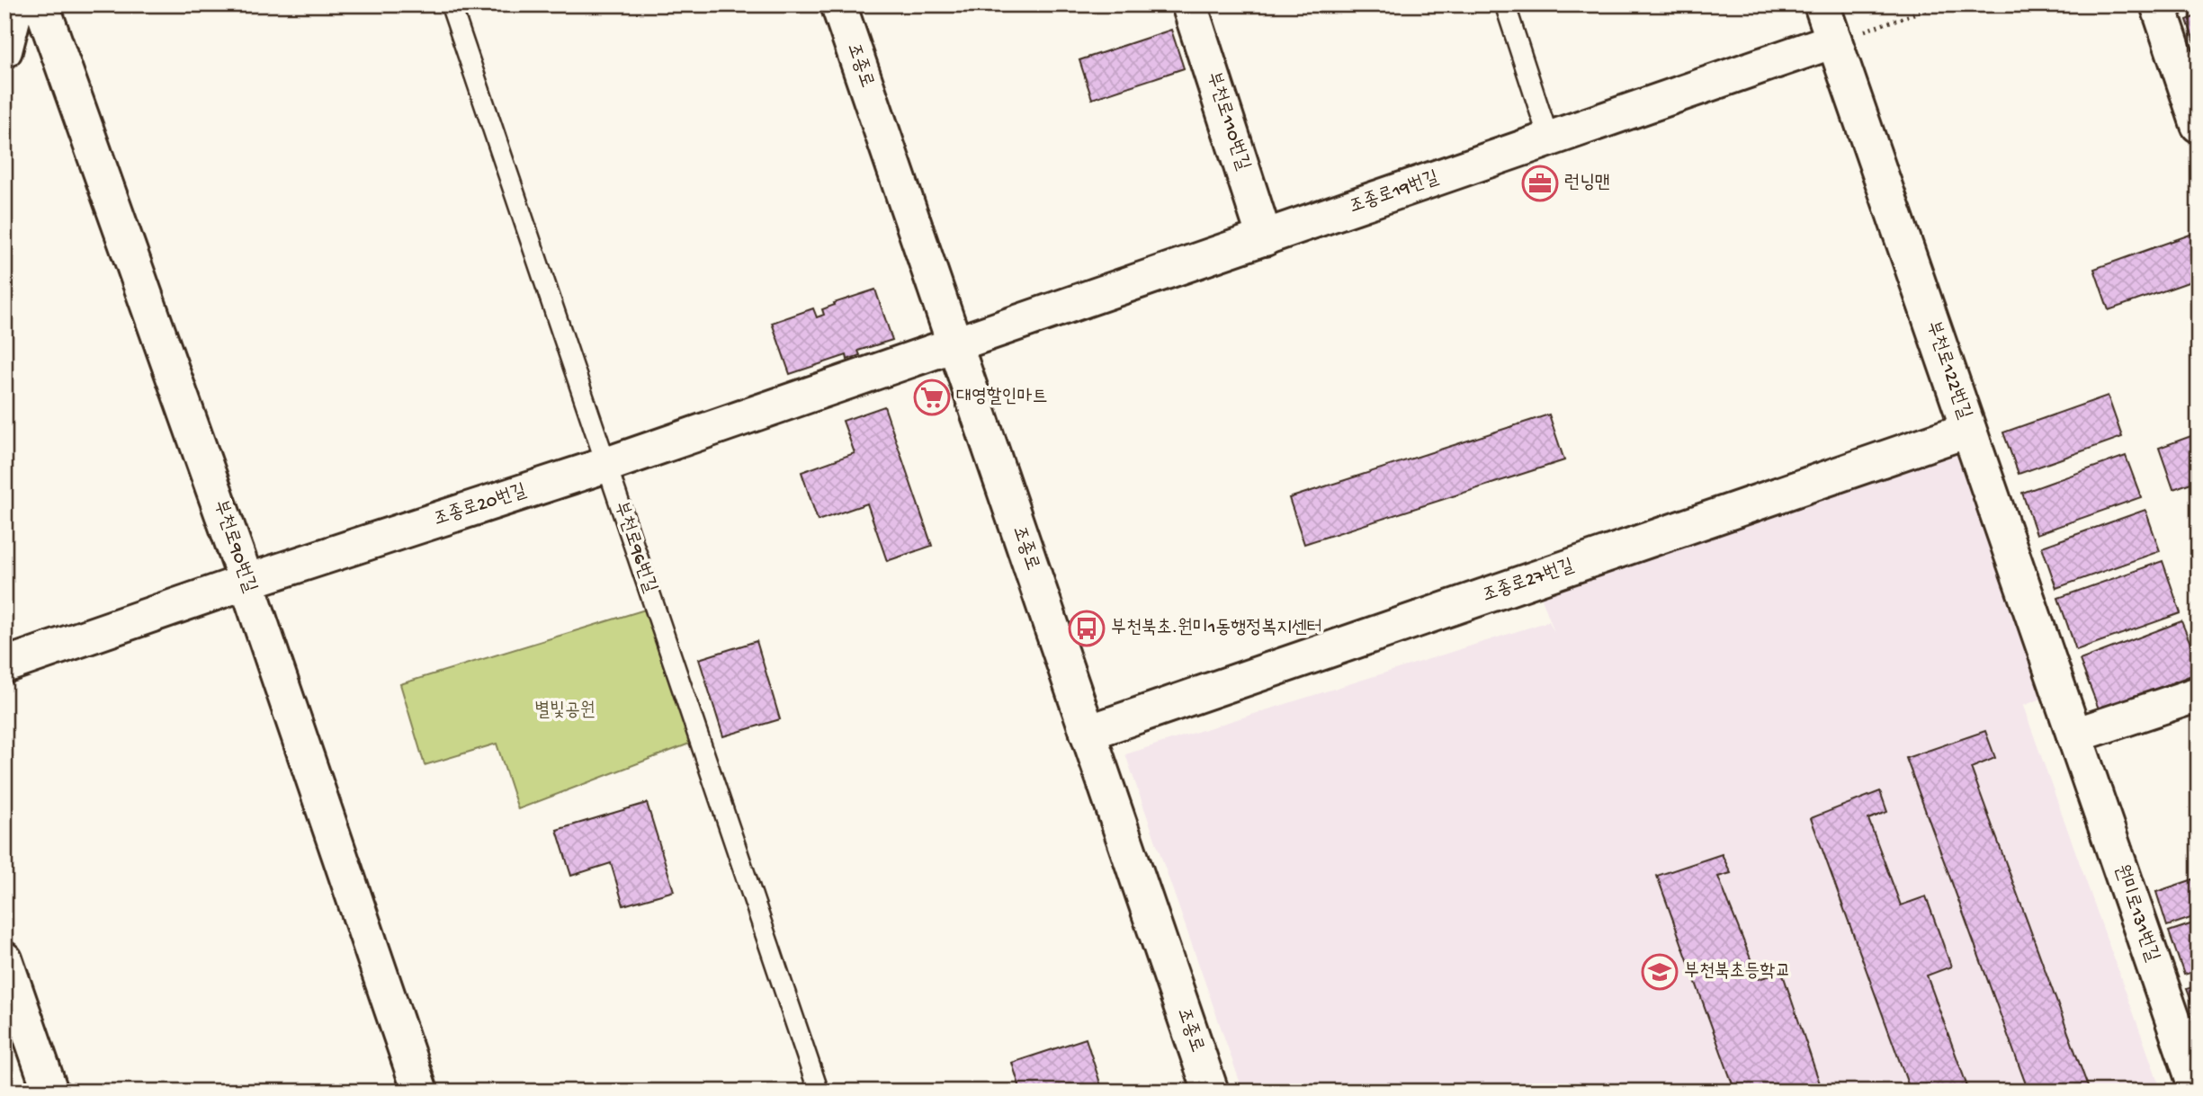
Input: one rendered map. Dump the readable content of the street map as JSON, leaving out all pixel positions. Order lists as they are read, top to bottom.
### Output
{
  "streets": {
    "street": [
      "조종로",
      "부천로110번길",
      "조종로19번길",
      "부천로122번길",
      "조종로20번길",
      "부천로90번길",
      "조종로27번길",
      "원미로131번길"
    ],
    "lane": ["부천로96번길"]
  },
  "crossings": [
    ["조종로", "조종로19번길"],
    ["조종로", "조종로20번길"],
    ["조종로", "조종로27번길"],
    ["부천로110번길", "조종로19번길"],
    ["조종로19번길", "부천로122번길"],
    ["조종로19번길", "조종로20번길"],
    ["부천로122번길", "조종로27번길"],
    ["부천로122번길", "원미로131번길"],
    ["조종로20번길", "부천로90번길"],
    ["조종로20번길", "부천로96번길"]
  ],
  "parks": ["별빛공원"],
  "places": {
    "office": ["런닝맨"],
    "supermarket": ["대영할인마트"],
    "bus stop": ["부천북초.원미1동행정복지센터"],
    "school or university": ["부천북초등학교"]
  }
}
